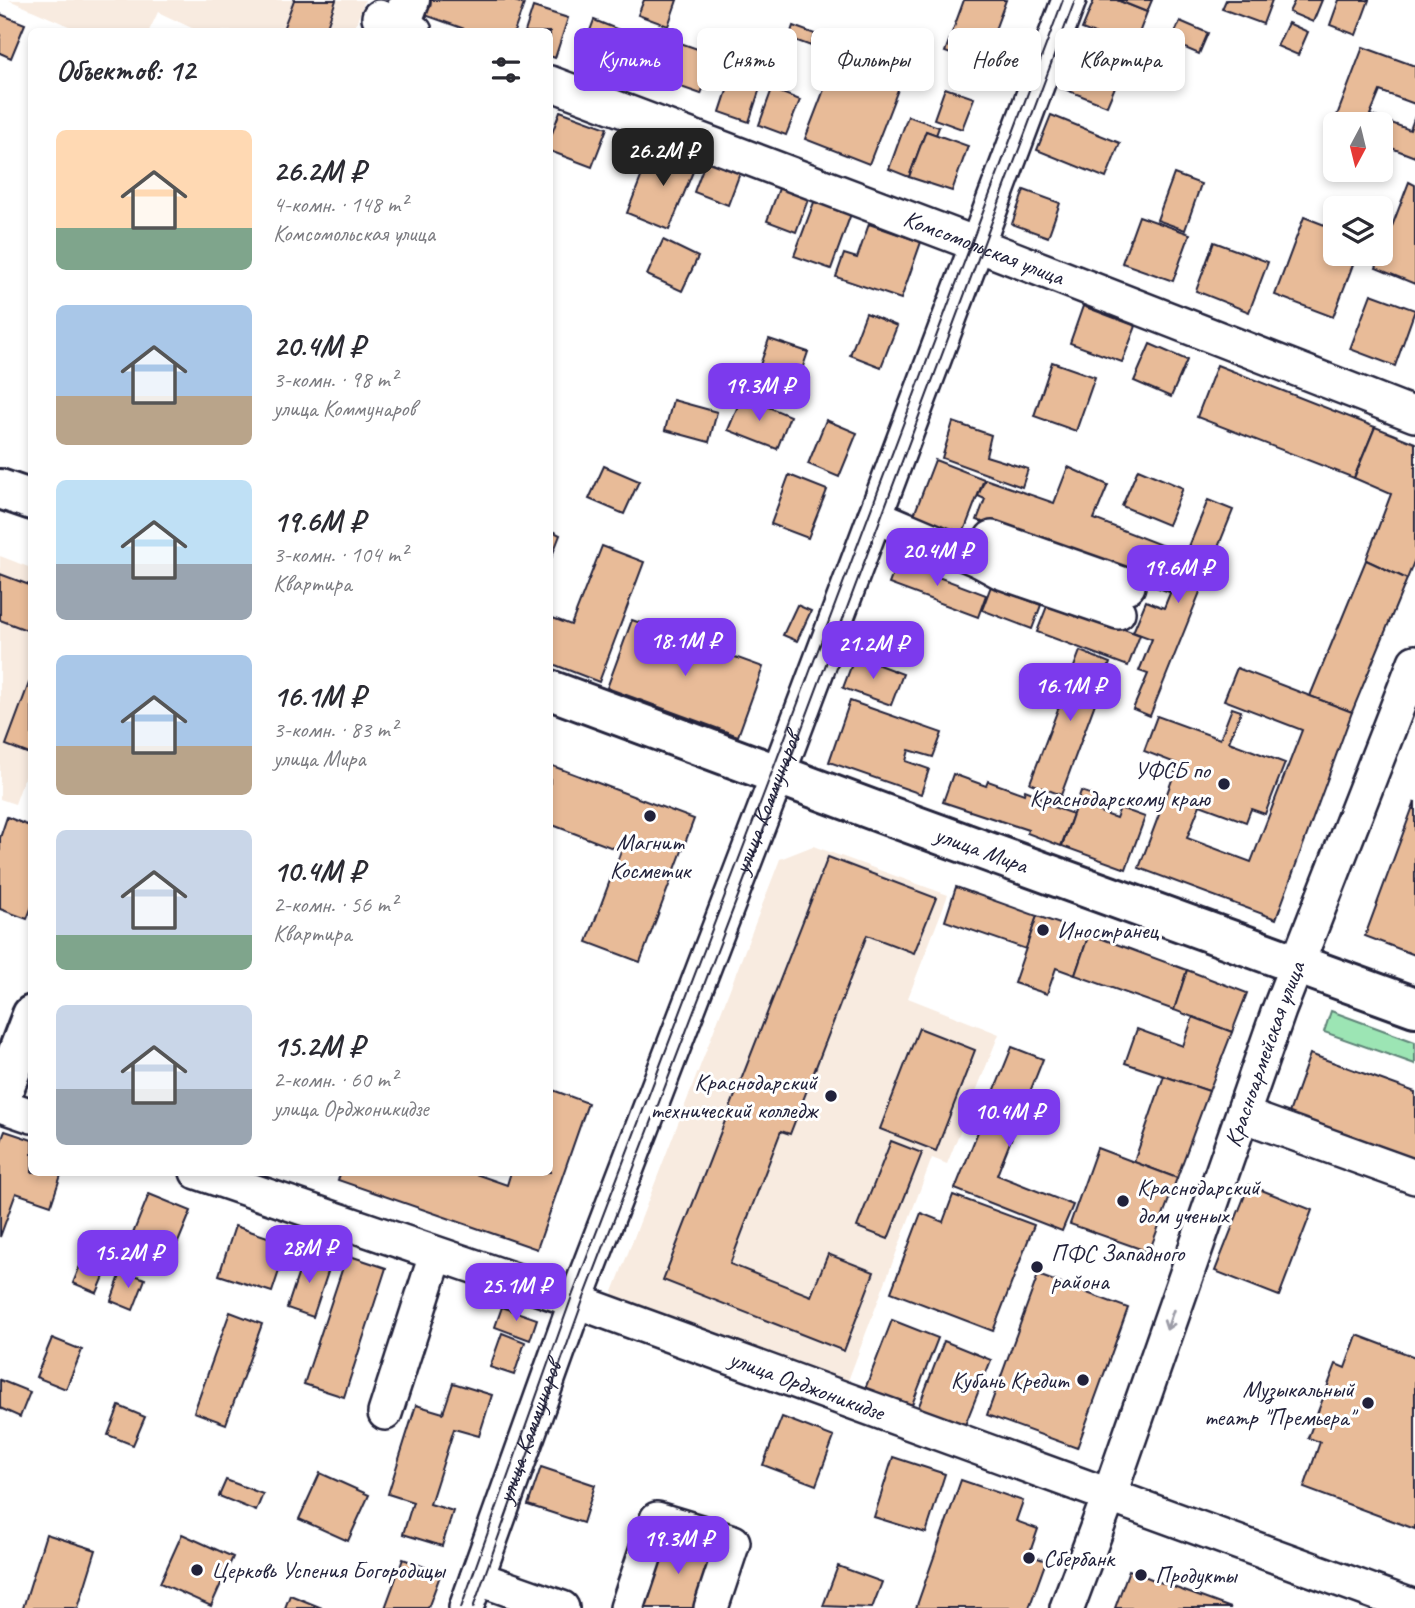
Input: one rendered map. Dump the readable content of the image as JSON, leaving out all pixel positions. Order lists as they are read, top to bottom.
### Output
{
  "streets": {
    "main road": ["улица Мира"],
    "street": [
      "Комсомольская улица",
      "улица Коммунаров",
      "Красноармейская улица",
      "улица Орджоникидзе"
    ]
  },
  "crossings": [
    ["Комсомольская улица", "улица Коммунаров"],
    ["улица Коммунаров", "улица Мира"],
    ["улица Коммунаров", "улица Орджоникидзе"],
    ["улица Мира", "Красноармейская улица"],
    ["Красноармейская улица", "улица Орджоникидзе"]
  ],
  "one_way": ["Красноармейская улица"],
  "places": [
    "УФСБ по Краснодарскому краю",
    "Магнит Косметик",
    "Иностранец",
    "Краснодарский технический колледж",
    "Краснодарский дом ученых",
    "ПФС Западного района",
    "Кубань Кредит",
    "Музыкальный театр \"Премьера\"",
    "Сбербанк",
    "Церковь Успения Богородицы",
    "Продукты"
  ],
  "north": "bottom",
  "page": {
    "chip": [
      "Купить",
      "Снять",
      "Фильтры",
      "Новое",
      "Квартира"
    ],
    "heading": "Объектов: 12",
    "list": [
      {
        "name": "26.2M ₽",
        "note": "4-комн. · 148 m² · Комсомольская улица"
      },
      {
        "name": "20.4M ₽",
        "note": "3-комн. · 98 m² · улица Коммунаров"
      },
      {
        "name": "19.6M ₽",
        "note": "3-комн. · 104 m² · Квартира"
      },
      {
        "name": "16.1M ₽",
        "note": "3-комн. · 83 m² · улица Мира"
      },
      {
        "name": "10.4M ₽",
        "note": "2-комн. · 56 m² · Квартира"
      },
      {
        "name": "15.2M ₽",
        "note": "2-комн. · 60 m² · улица Орджоникидзе"
      }
    ],
    "price": [
      "26.2M ₽",
      "19.3M ₽",
      "20.4M ₽",
      "19.6M ₽",
      "18.1M ₽",
      "21.2M ₽",
      "16.1M ₽",
      "10.4M ₽",
      "28M ₽",
      "15.2M ₽",
      "25.1M ₽",
      "19.3M ₽"
    ]
  }
}
